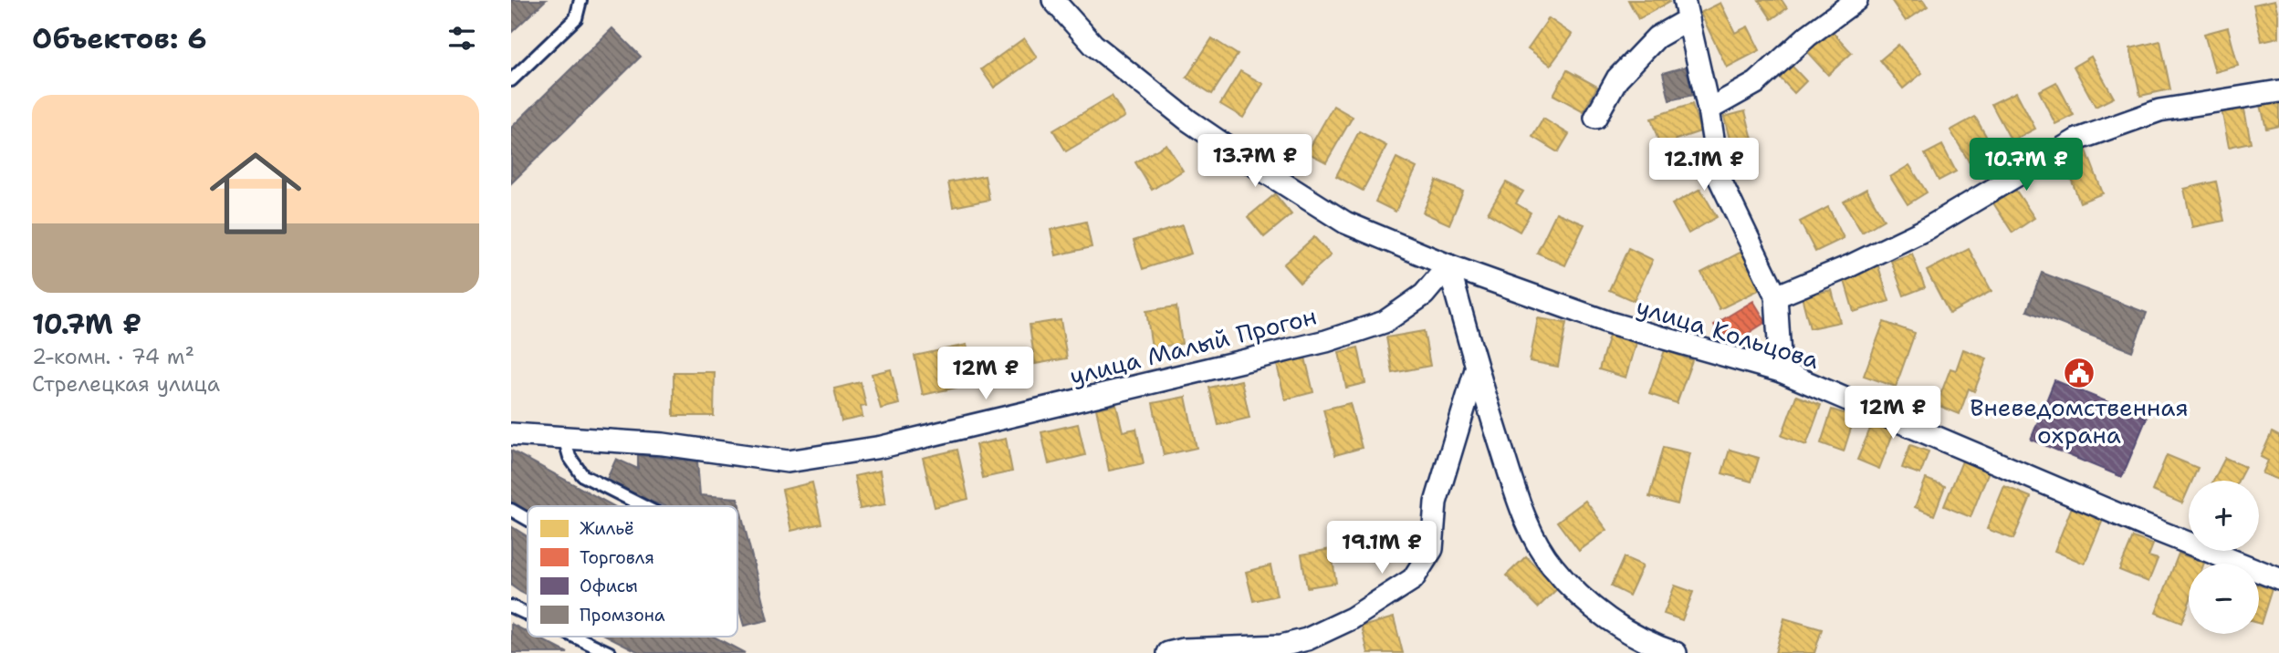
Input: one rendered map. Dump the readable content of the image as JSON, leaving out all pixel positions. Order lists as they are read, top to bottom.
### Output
{
  "streets": {
    "street": ["улица Кольцова", "улица Малый Прогон"]
  },
  "crossings": [
    ["улица Кольцова", "улица Малый Прогон"]
  ],
  "places": {
    "public building": ["Вневедомственная охрана"]
  },
  "legend": [
    "Жильё",
    "Торговля",
    "Офисы",
    "Промзона"
  ],
  "page": {
    "heading": "Объектов: 6",
    "list": [
      {
        "name": "10.7M ₽",
        "note": "2-комн. · 74 m² · Стрелецкая улица"
      }
    ],
    "price": [
      "13.7M ₽",
      "12.1M ₽",
      "10.7M ₽",
      "12M ₽",
      "12M ₽",
      "19.1M ₽"
    ],
    "map_buttons": ["+", "−"]
  }
}
